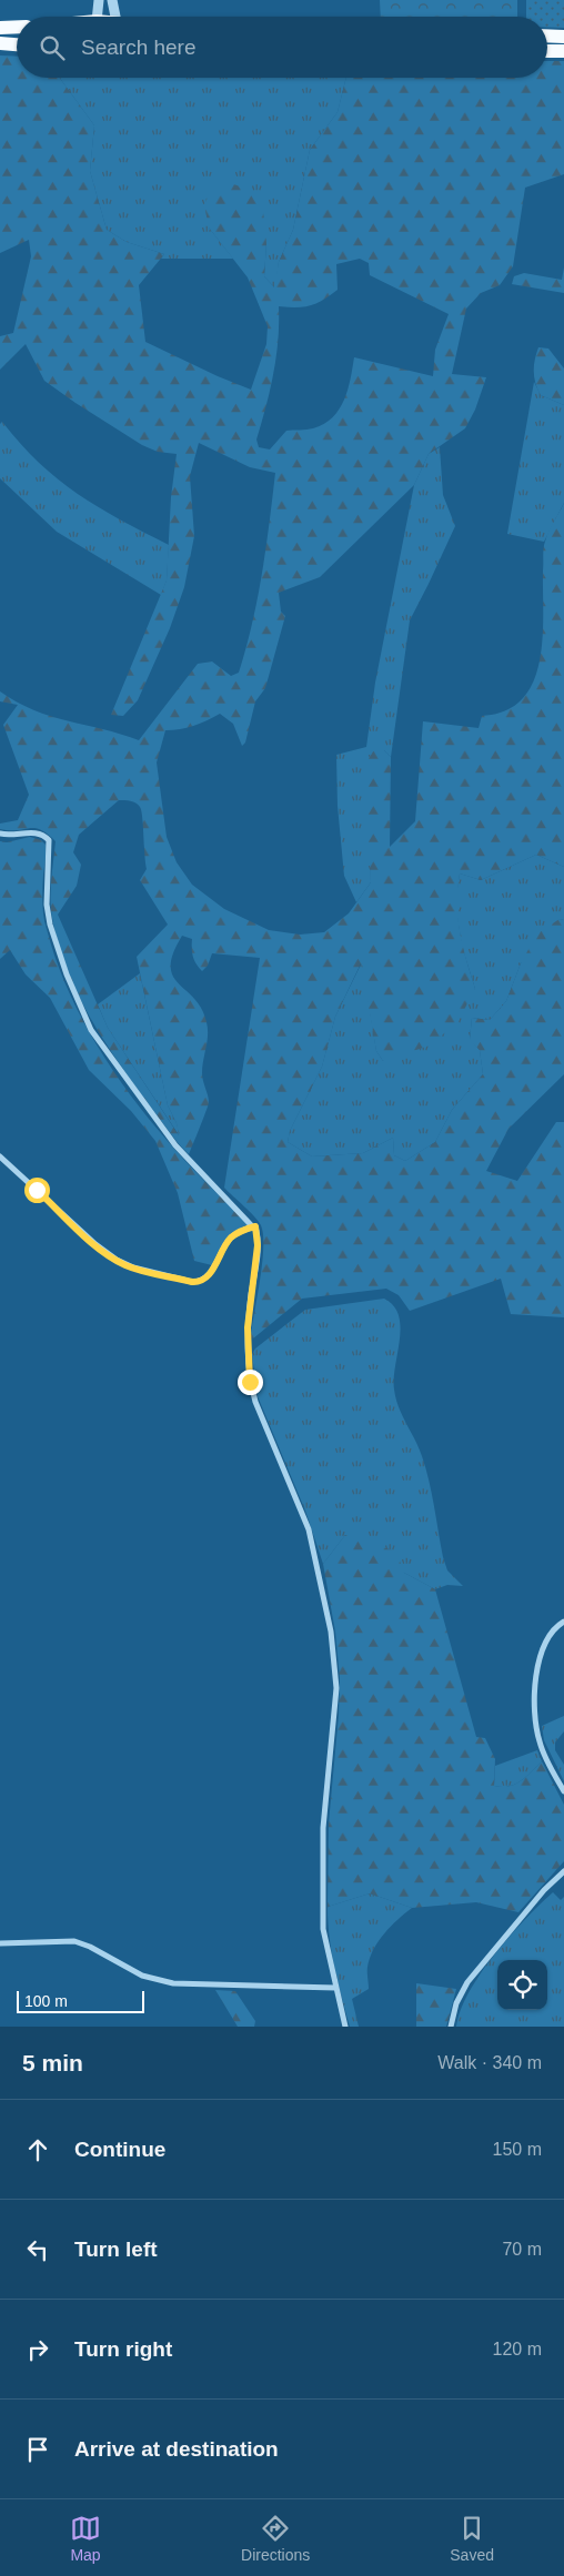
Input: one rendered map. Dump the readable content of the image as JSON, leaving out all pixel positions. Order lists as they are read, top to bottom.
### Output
{
  "scale_bar": "100 m",
  "page": {
    "search": "Search here",
    "scale": "100 m",
    "heading": ["5 min", "Walk · 340 m"],
    "list": [
      ["Continue", "150 m"],
      ["Turn left", "70 m"],
      ["Turn right", "120 m"],
      "Arrive at destination"
    ],
    "nav": ["Map", "Directions", "Saved"]
  }
}
